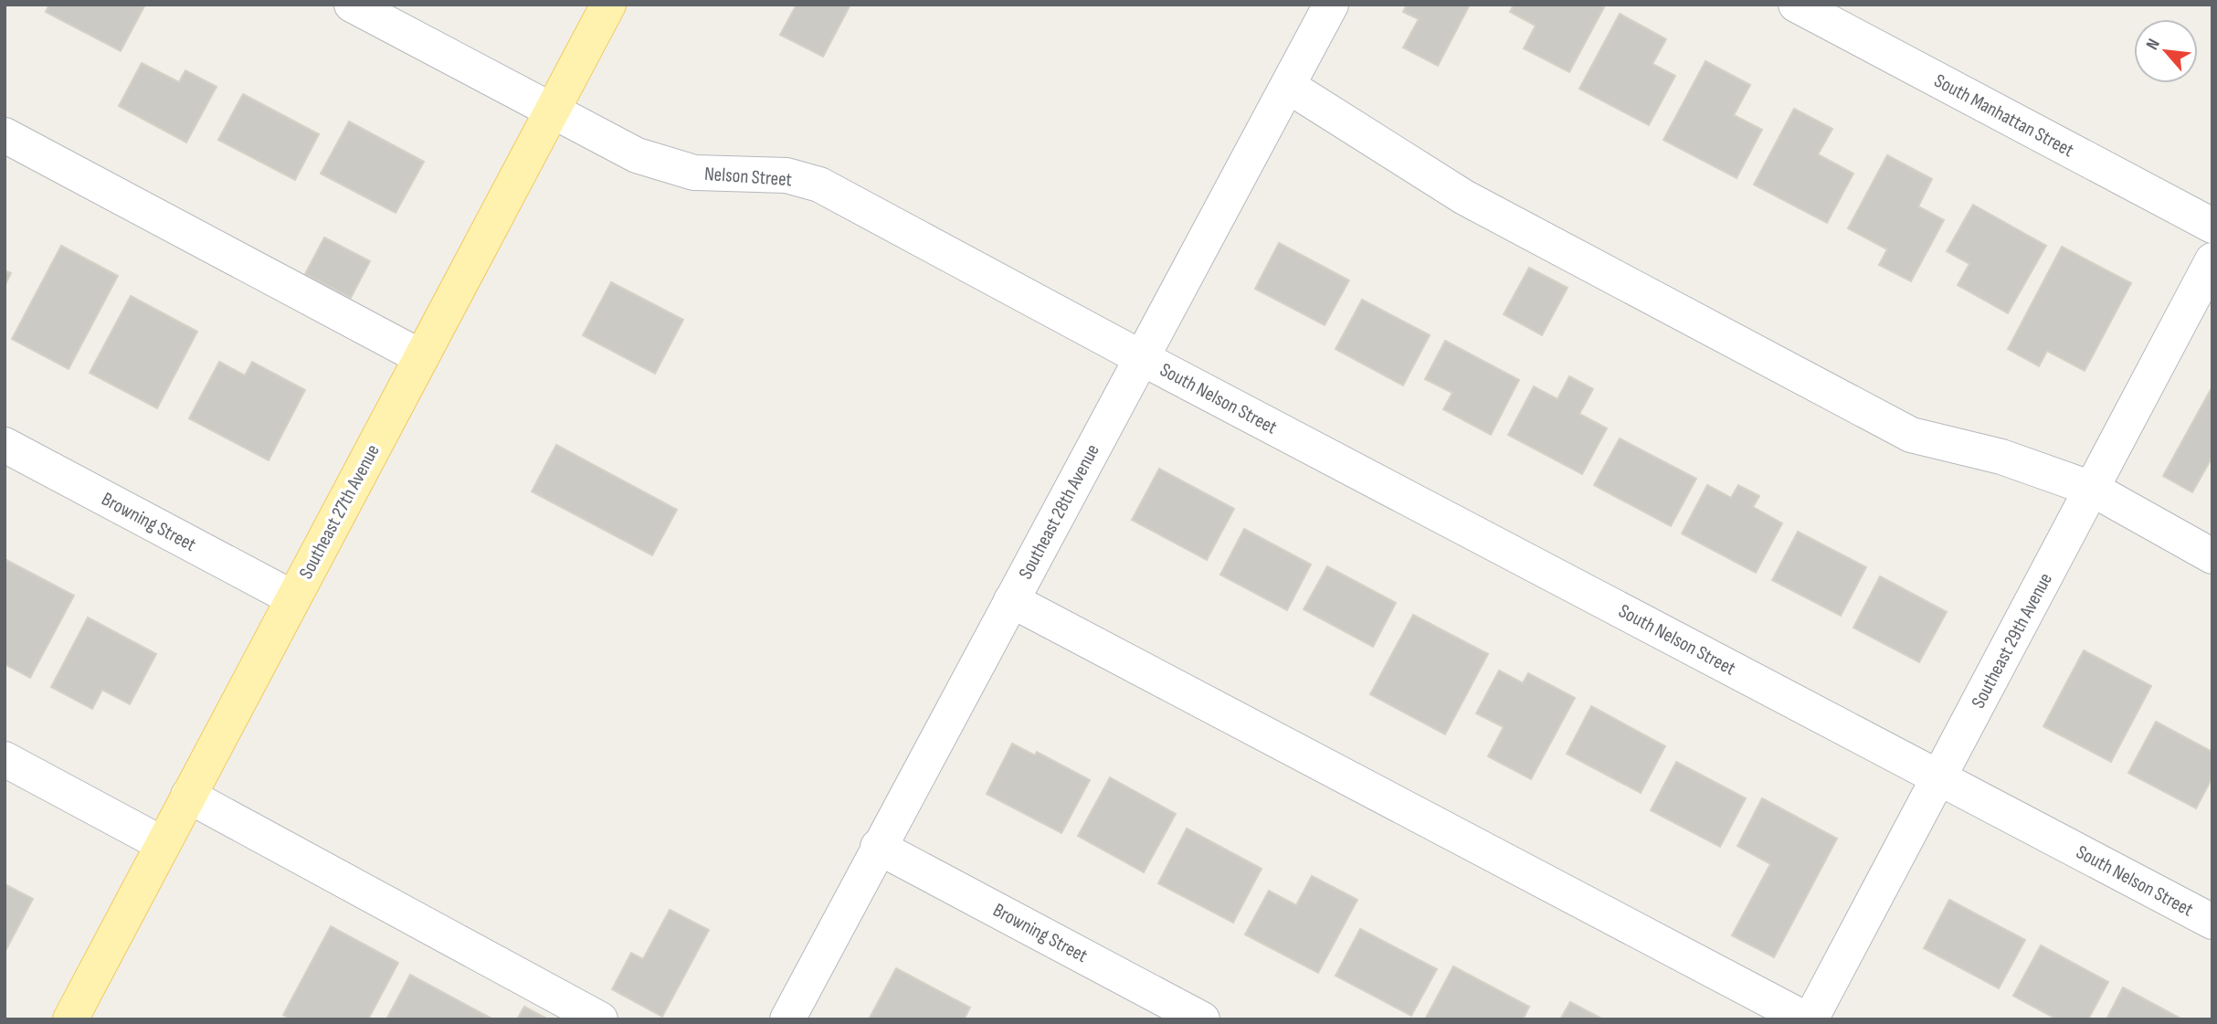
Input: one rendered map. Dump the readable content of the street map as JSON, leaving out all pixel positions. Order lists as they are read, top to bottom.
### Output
{
  "streets": {
    "main road": ["Southeast 27th Avenue"],
    "street": [
      "South Manhattan Street",
      "Nelson Street",
      "South Nelson Street",
      "Southeast 28th Avenue",
      "Browning Street",
      "Southeast 29th Avenue"
    ]
  },
  "crossings": [
    ["Nelson Street", "South Nelson Street"],
    ["Nelson Street", "Southeast 27th Avenue"],
    ["Nelson Street", "Southeast 28th Avenue"],
    ["South Nelson Street", "Southeast 28th Avenue"],
    ["South Nelson Street", "Southeast 29th Avenue"],
    ["Southeast 27th Avenue", "Browning Street"],
    ["Southeast 28th Avenue", "Browning Street"]
  ],
  "north": "top left"
}
